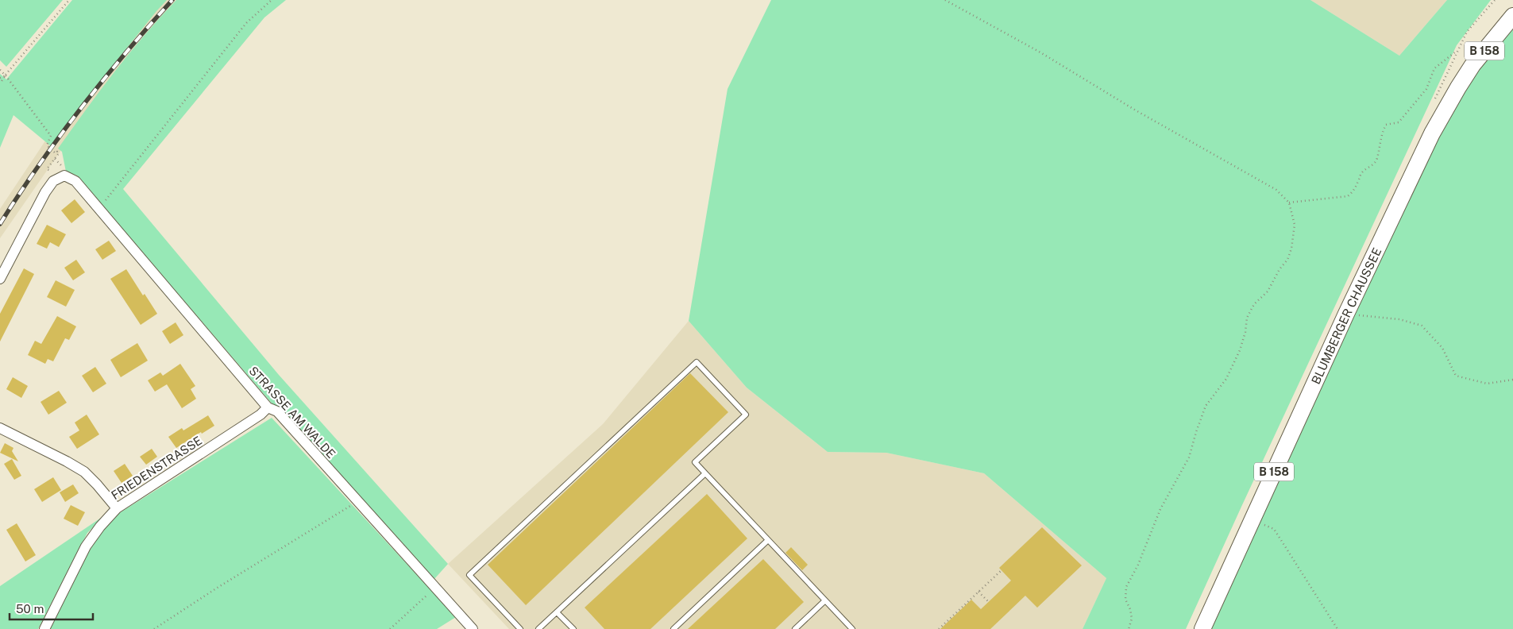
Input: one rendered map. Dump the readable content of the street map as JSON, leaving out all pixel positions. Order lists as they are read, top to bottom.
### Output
{
  "streets": {
    "main road": ["B 158", "BLUMBERGER CHAUSSEE"],
    "street": ["STRASSE AM WALDE", "FRIEDENSTRASSE"]
  },
  "crossings": [
    ["STRASSE AM WALDE", "FRIEDENSTRASSE"]
  ],
  "scale_bar": "50 m"
}
